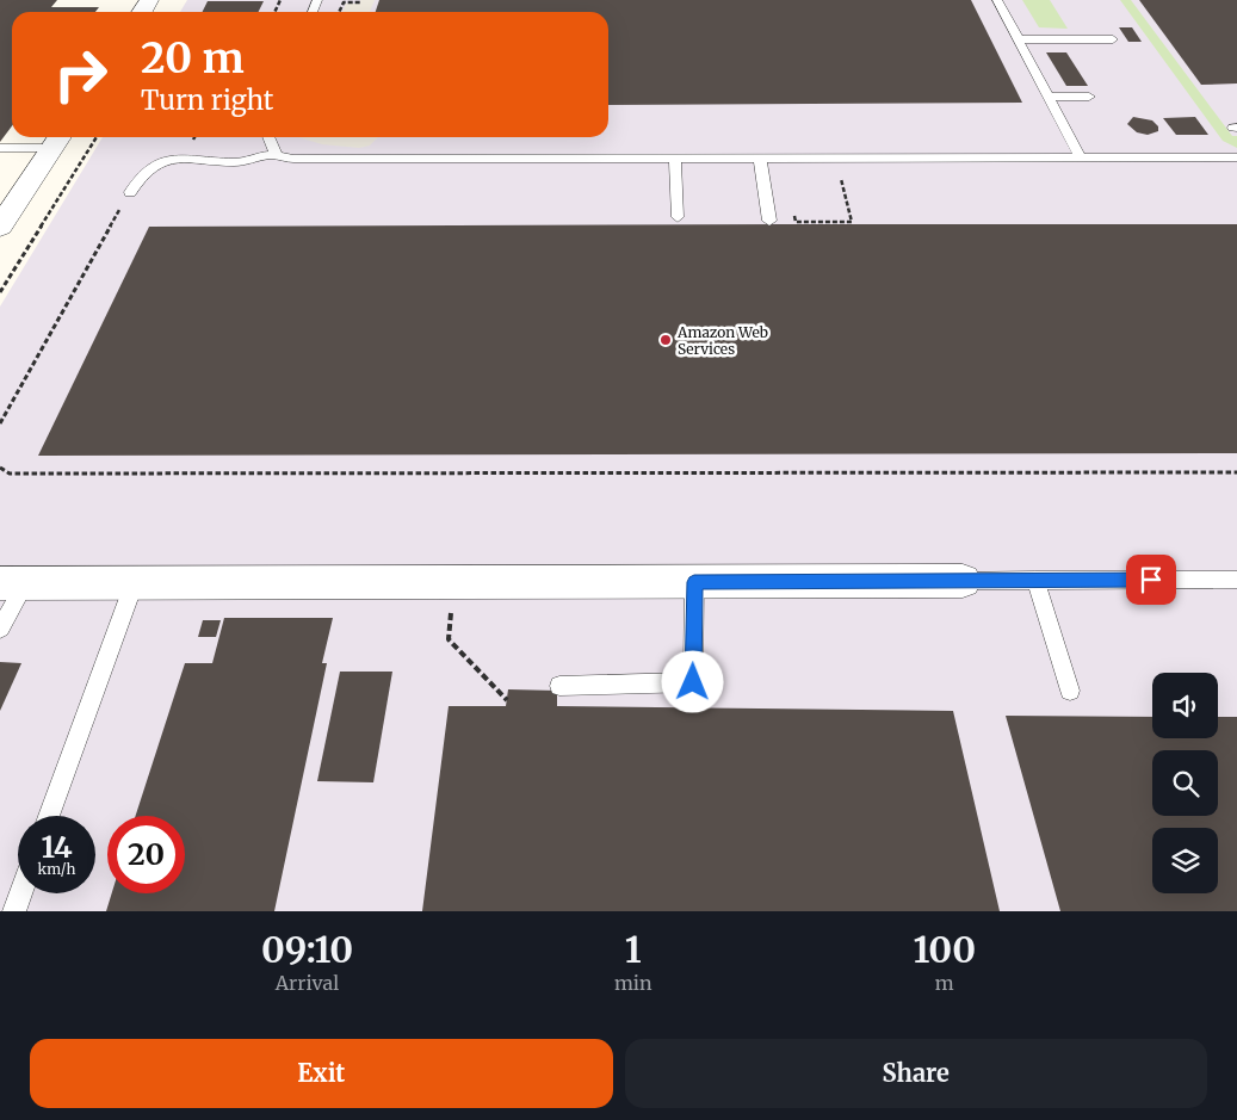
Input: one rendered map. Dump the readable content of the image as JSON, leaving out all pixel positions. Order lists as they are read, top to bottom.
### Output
{
  "places": ["Amazon Web Services"],
  "page": {
    "turn": ["20 m", "Turn right"],
    "speed": "14 km/h",
    "limit": "20",
    "eta": [
      "09:10",
      "Arrival",
      "1",
      "min",
      "100",
      "m"
    ],
    "buttons": ["Exit", "Share"]
  }
}
